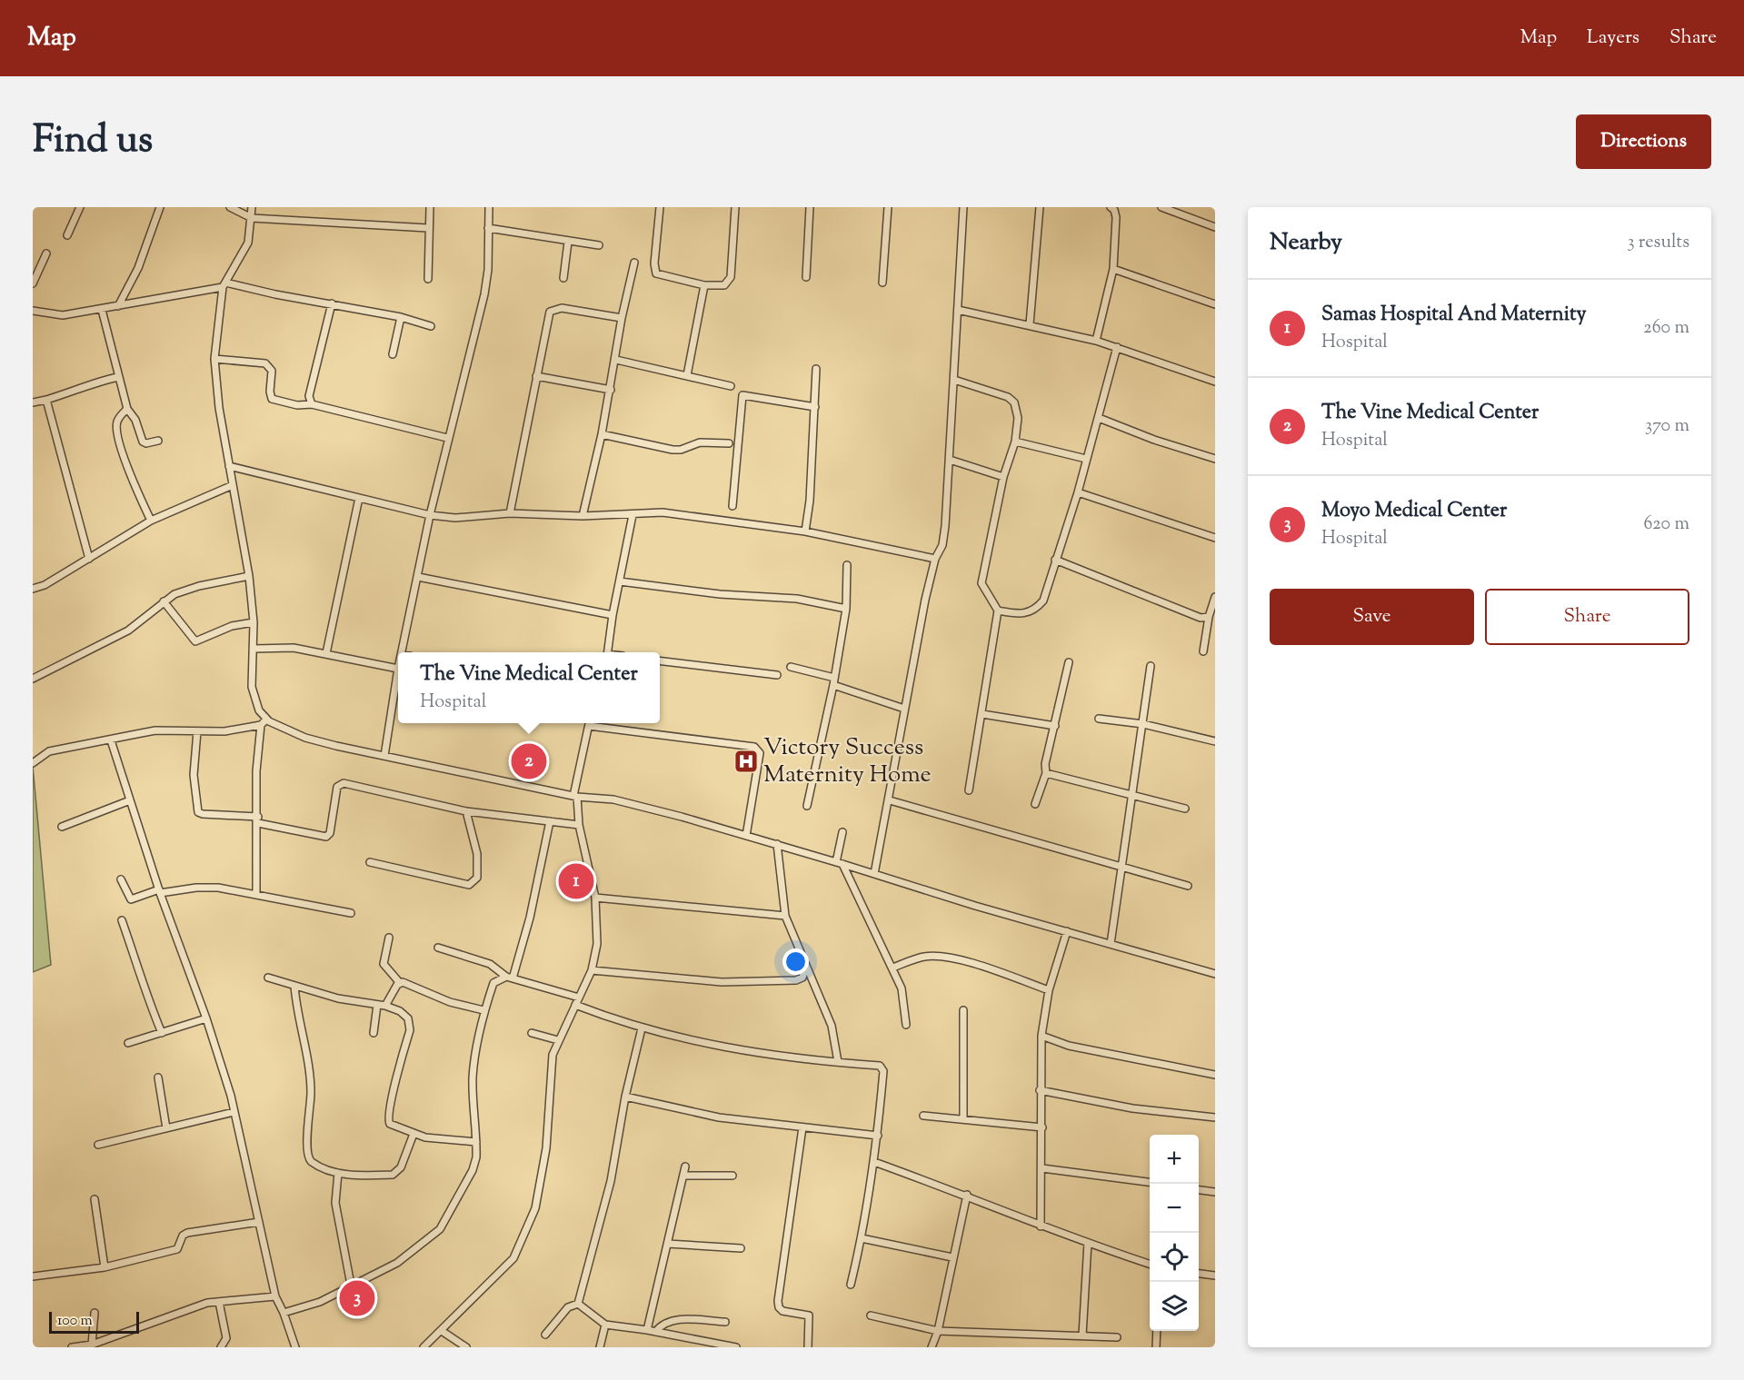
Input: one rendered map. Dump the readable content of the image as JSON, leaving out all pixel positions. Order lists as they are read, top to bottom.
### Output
{
  "places": {
    "hospital": ["Victory Success Maternity Home"]
  },
  "scale_bar": "100 m",
  "page": {
    "header": "Map",
    "nav": ["Map", "Layers", "Share"],
    "title": "Find us",
    "buttons": [
      "Directions",
      ["Save", "Share"]
    ],
    "heading": ["Nearby", "3 results"],
    "list": [
      {
        "mark": "1",
        "name": "Samas Hospital And Maternity",
        "note": "Hospital",
        "value": "260 m"
      },
      {
        "mark": "2",
        "name": "The Vine Medical Center",
        "note": "Hospital",
        "value": "370 m"
      },
      {
        "mark": "3",
        "name": "Moyo Medical Center",
        "note": "Hospital",
        "value": "620 m"
      }
    ],
    "popup": ["The Vine Medical Center", "Hospital"],
    "pins": ["2", "1", "3"],
    "map_buttons": ["+", "−"],
    "scale": "100 m"
  }
}
